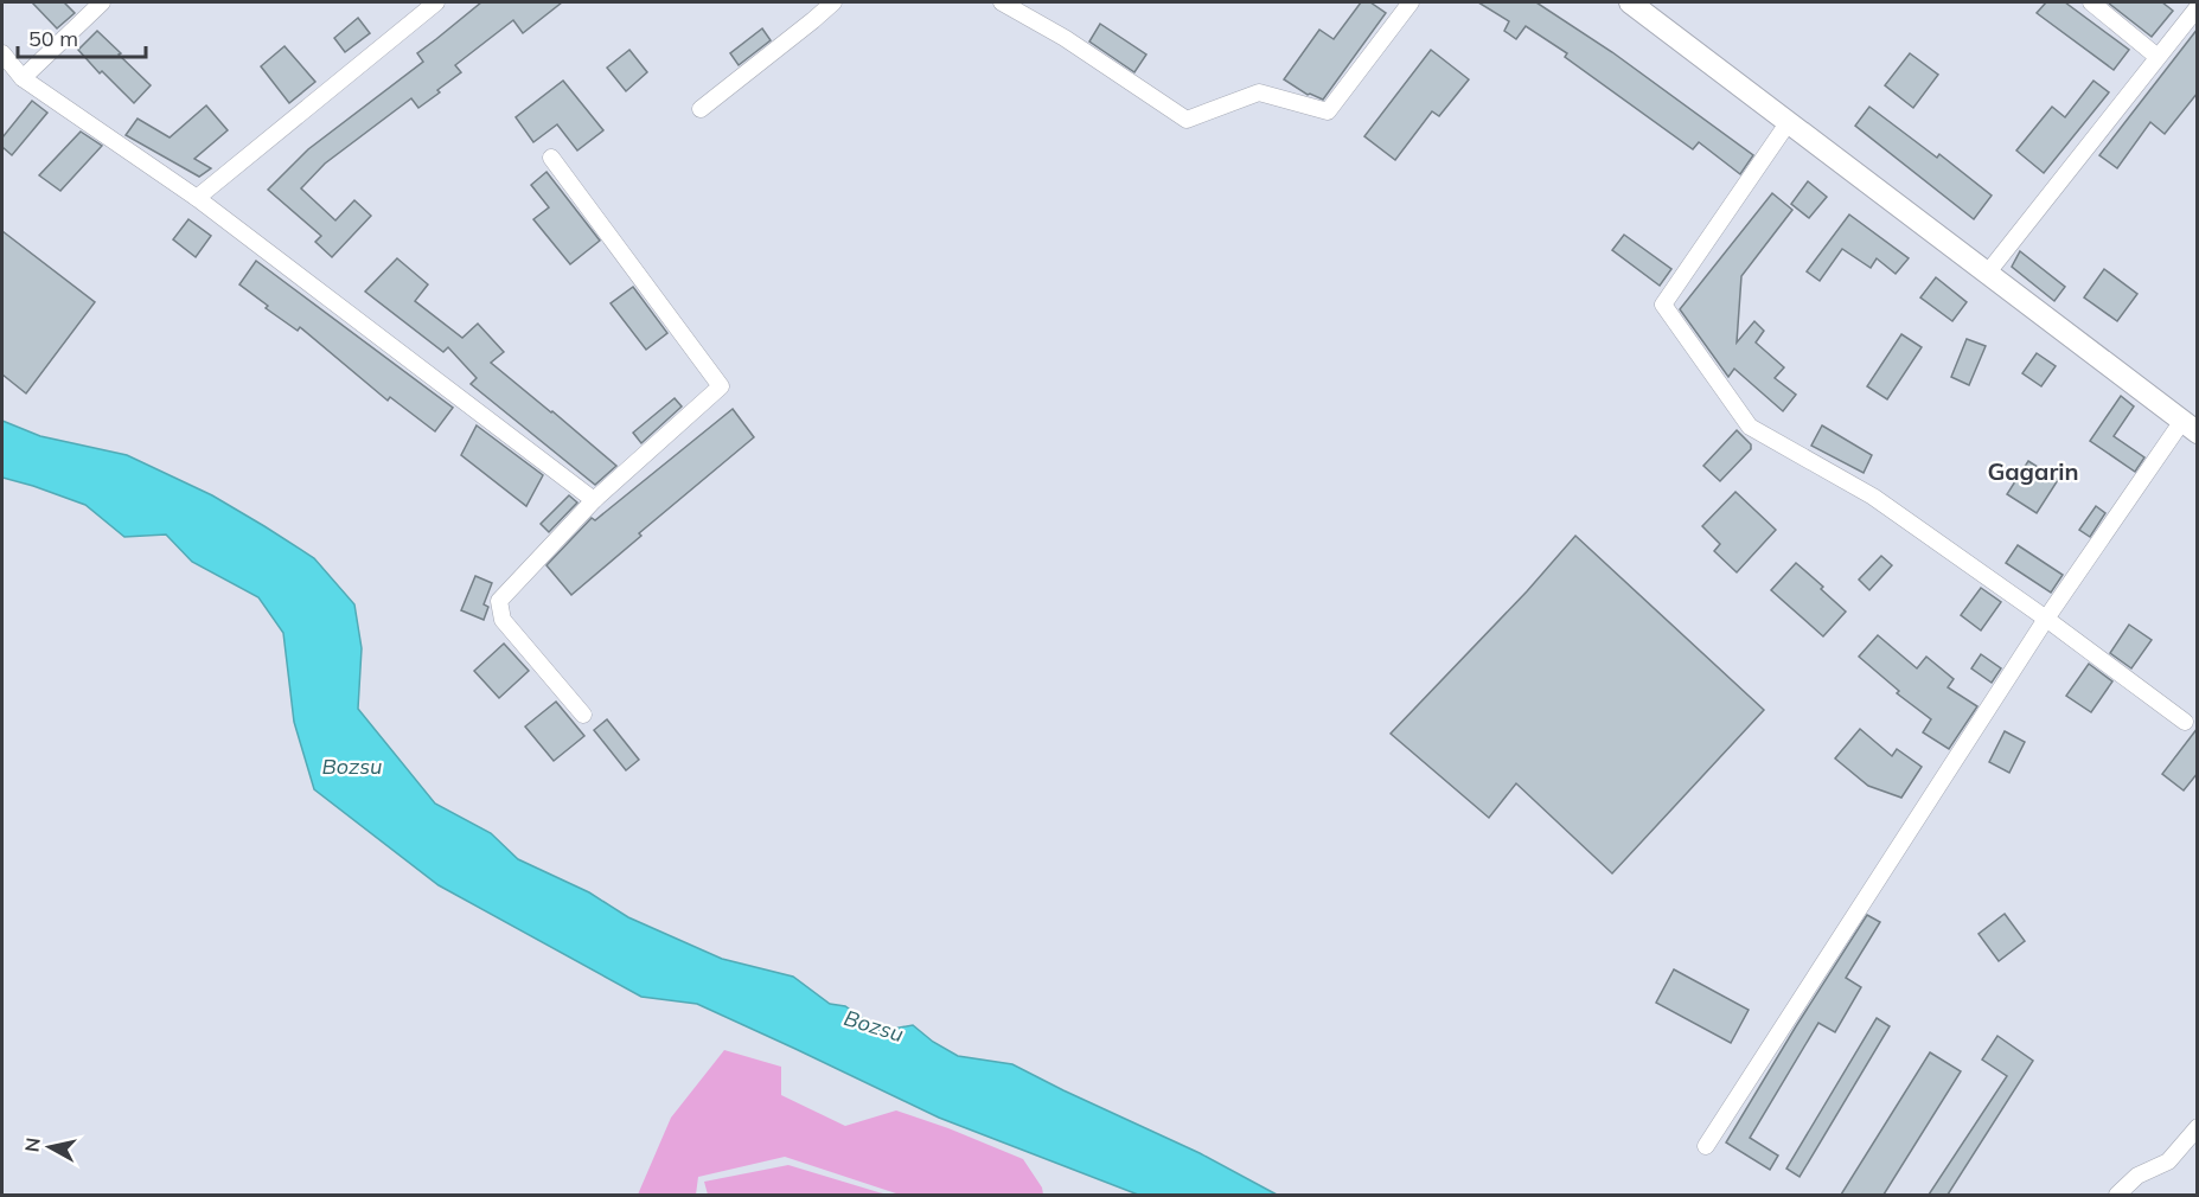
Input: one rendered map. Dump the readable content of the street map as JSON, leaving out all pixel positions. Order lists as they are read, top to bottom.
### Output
{
  "districts": ["Gagarin"],
  "water": ["Bozsu"],
  "scale_bar": "50 m",
  "north": "left"
}
